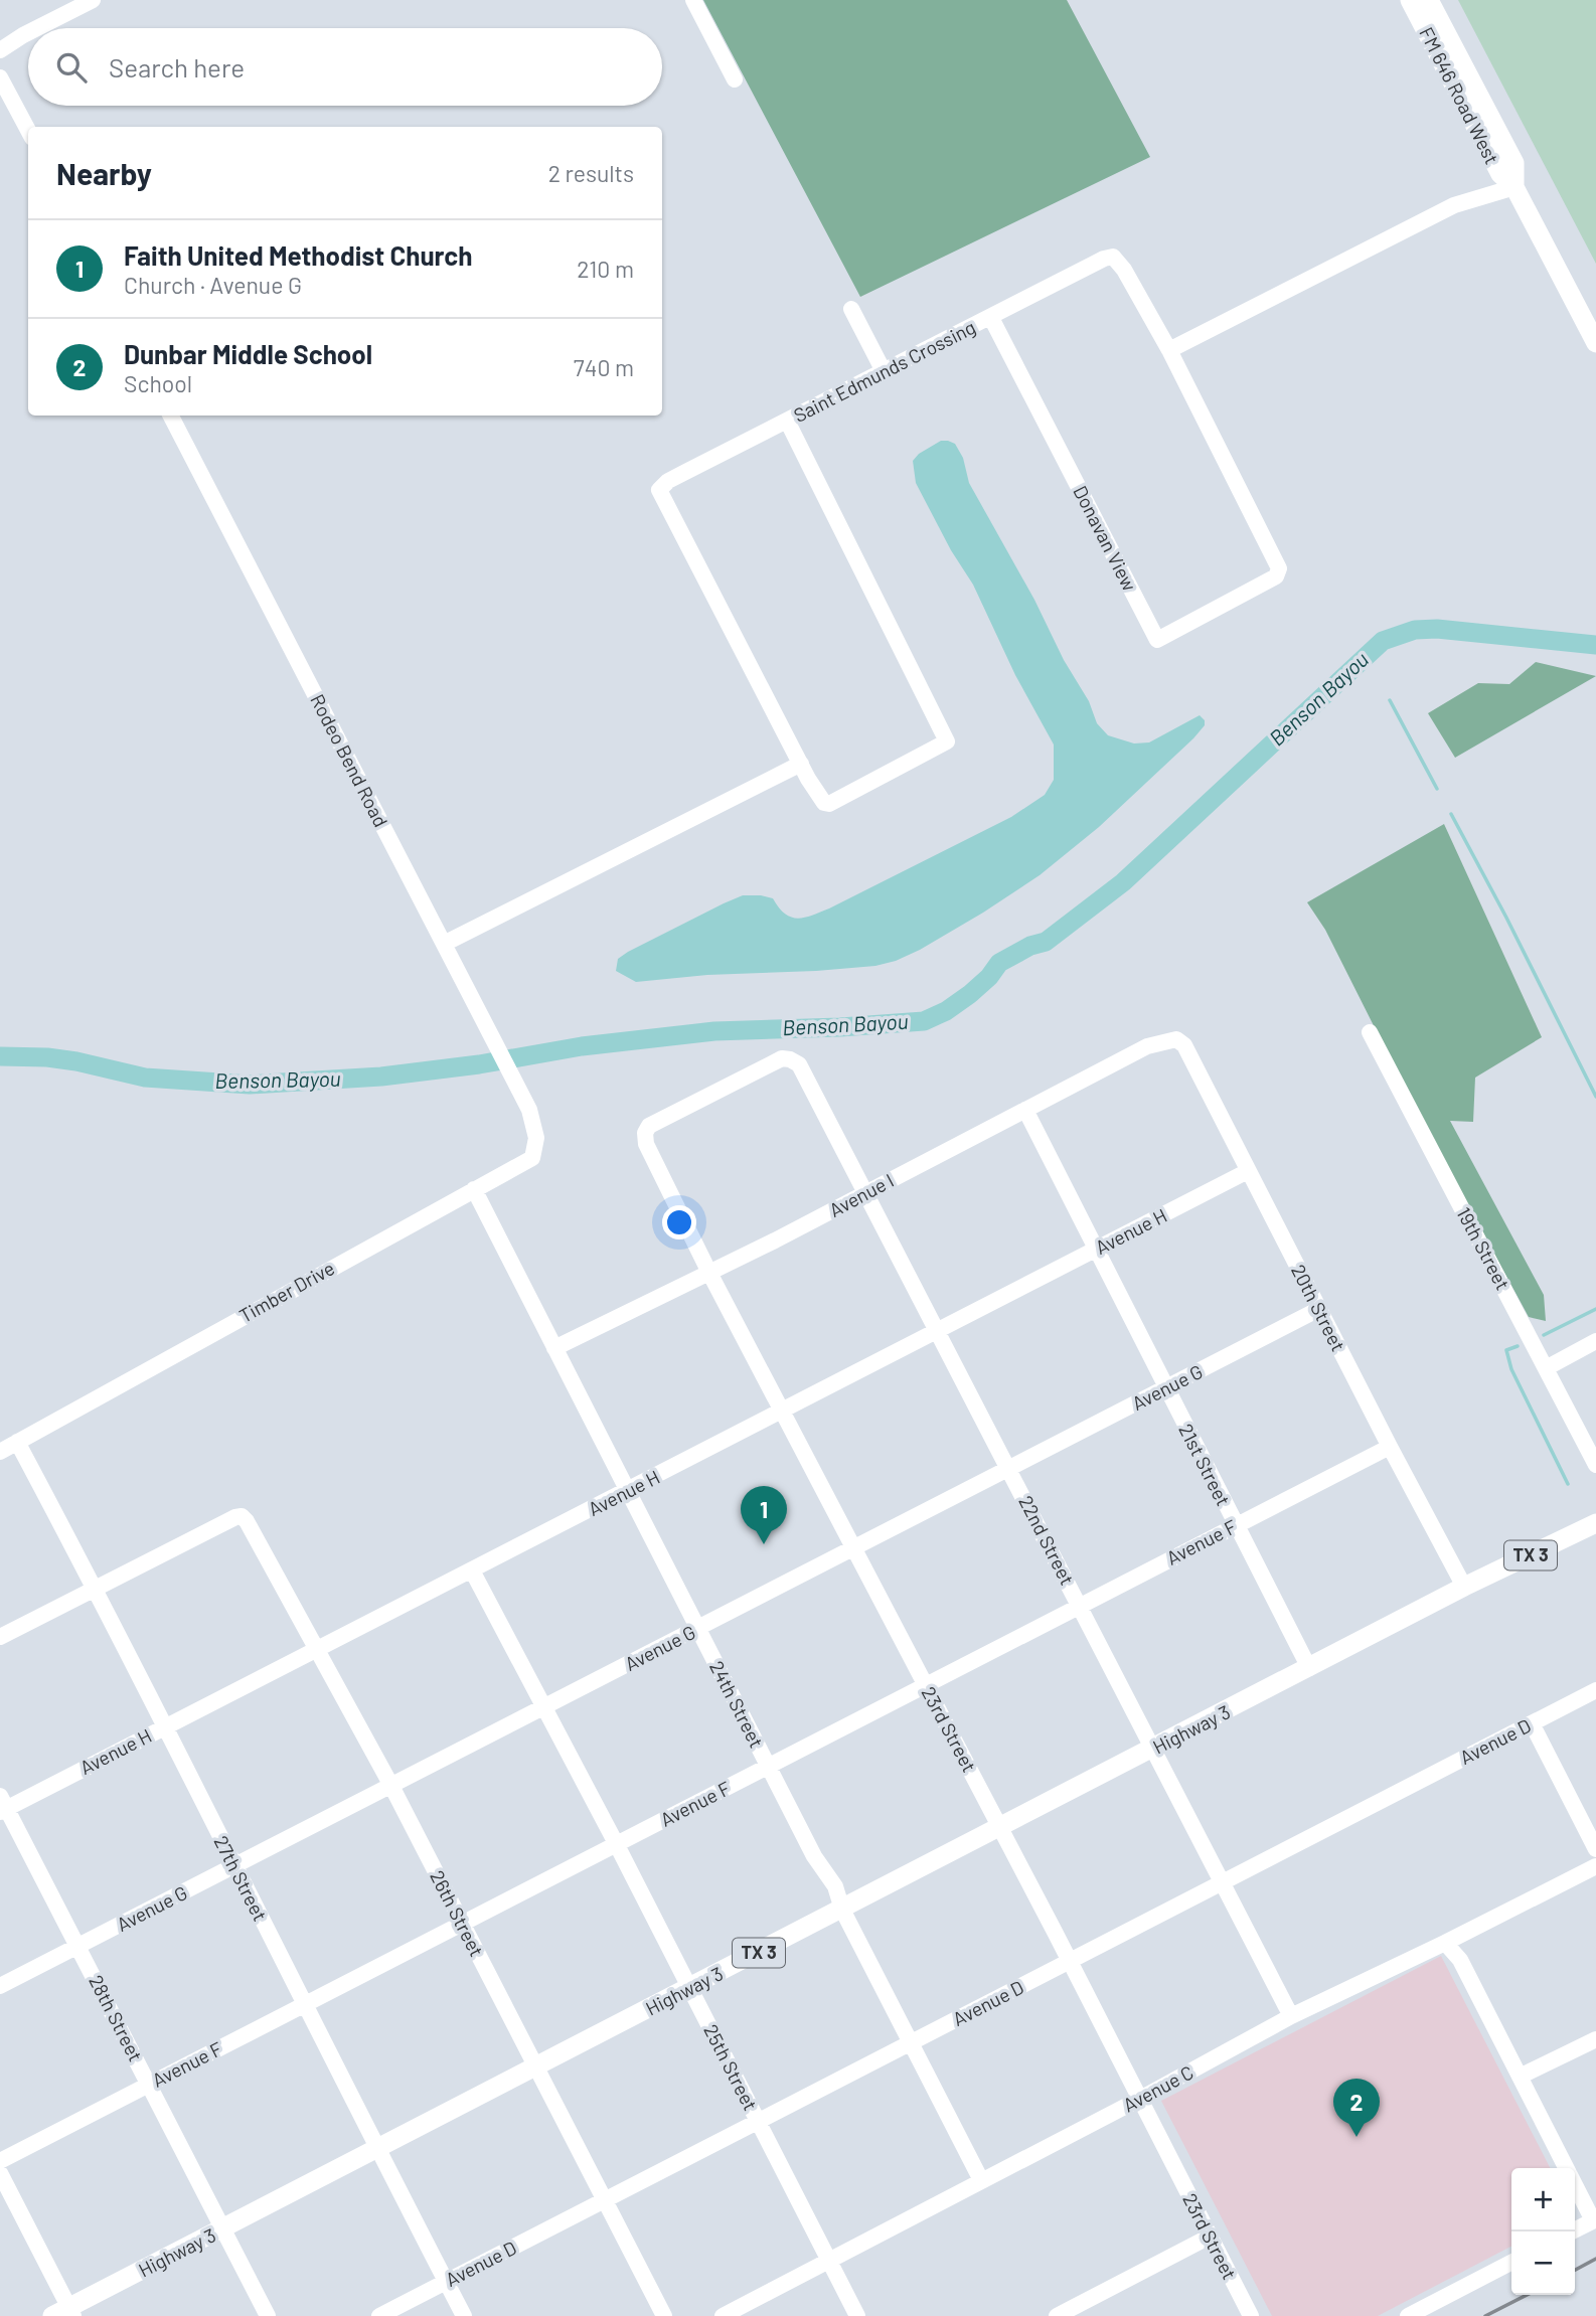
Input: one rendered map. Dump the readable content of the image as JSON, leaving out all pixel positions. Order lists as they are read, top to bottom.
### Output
{
  "streets": {
    "main road": ["FM 646 Road West", "TX 3", "Highway 3"],
    "street": [
      "Saint Edmunds Crossing",
      "Donavan View",
      "Rodeo Bend Road",
      "Avenue I",
      "Avenue H",
      "19th Street",
      "Timber Drive",
      "20th Street",
      "Avenue G",
      "21st Street",
      "22nd Street",
      "Avenue F",
      "24th Street",
      "23rd Street",
      "Avenue D",
      "27th Street",
      "26th Street",
      "28th Street",
      "25th Street",
      "Avenue C"
    ]
  },
  "crossings": [
    ["Saint Edmunds Crossing", "Donavan View"],
    ["Rodeo Bend Road", "Timber Drive"],
    ["Avenue I", "20th Street"],
    ["Avenue I", "21st Street"],
    ["Avenue I", "22nd Street"],
    ["Avenue I", "24th Street"],
    ["Avenue I", "23rd Street"],
    ["Avenue H", "20th Street"],
    ["Avenue H", "21st Street"],
    ["Avenue H", "22nd Street"],
    ["Avenue H", "24th Street"],
    ["Avenue H", "23rd Street"],
    ["Avenue H", "27th Street"],
    ["Avenue H", "26th Street"],
    ["Avenue H", "28th Street"],
    ["Avenue H", "25th Street"],
    ["Timber Drive", "24th Street"],
    ["Timber Drive", "27th Street"],
    ["20th Street", "Avenue G"],
    ["20th Street", "Avenue F"],
    ["20th Street", "TX 3"],
    ["20th Street", "Highway 3"],
    ["Avenue G", "21st Street"],
    ["Avenue G", "22nd Street"],
    ["Avenue G", "24th Street"],
    ["Avenue G", "23rd Street"],
    ["Avenue G", "27th Street"],
    ["Avenue G", "26th Street"],
    ["Avenue G", "28th Street"],
    ["Avenue G", "25th Street"],
    ["21st Street", "Avenue F"],
    ["21st Street", "Highway 3"],
    ["22nd Street", "Avenue F"],
    ["22nd Street", "23rd Street"],
    ["22nd Street", "Highway 3"],
    ["22nd Street", "Avenue D"],
    ["22nd Street", "Avenue C"],
    ["Avenue F", "24th Street"],
    ["Avenue F", "23rd Street"],
    ["Avenue F", "27th Street"],
    ["Avenue F", "26th Street"],
    ["Avenue F", "28th Street"],
    ["Avenue F", "25th Street"],
    ["TX 3", "Highway 3"],
    ["24th Street", "Highway 3"],
    ["24th Street", "Avenue D"],
    ["24th Street", "Avenue C"],
    ["23rd Street", "Highway 3"],
    ["23rd Street", "Avenue D"],
    ["23rd Street", "Avenue C"],
    ["Highway 3", "27th Street"],
    ["Highway 3", "26th Street"],
    ["Highway 3", "28th Street"],
    ["Highway 3", "25th Street"],
    ["Avenue D", "27th Street"],
    ["Avenue D", "26th Street"],
    ["Avenue D", "25th Street"],
    ["27th Street", "26th Street"],
    ["25th Street", "Avenue C"]
  ],
  "water": ["Benson Bayou"],
  "page": {
    "search": "Search here",
    "heading": ["Nearby", "2 results"],
    "list": [
      {
        "mark": "1",
        "name": "Faith United Methodist Church",
        "note": "Church · Avenue G",
        "value": "210 m"
      },
      {
        "mark": "2",
        "name": "Dunbar Middle School",
        "note": "School",
        "value": "740 m"
      }
    ],
    "pins": ["1", "2"],
    "map_buttons": ["+", "−"]
  }
}
